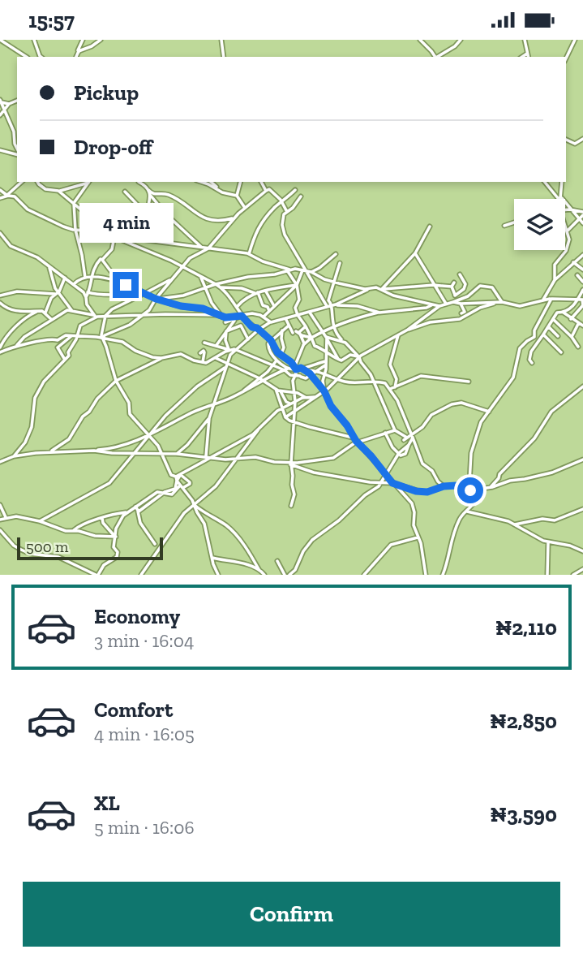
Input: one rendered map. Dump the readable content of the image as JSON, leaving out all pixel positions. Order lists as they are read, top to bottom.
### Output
{
  "scale_bar": "500 m",
  "page": {
    "status": "15:57",
    "banner": ["Pickup", "Drop-off"],
    "bubble": "4 min",
    "scale": "500 m",
    "list": [
      {
        "name": "Economy",
        "note": "3 min · 16:04",
        "value": "₦2,110"
      },
      {
        "name": "Comfort",
        "note": "4 min · 16:05",
        "value": "₦2,850"
      },
      {
        "name": "XL",
        "note": "5 min · 16:06",
        "value": "₦3,590"
      }
    ],
    "buttons": "Confirm"
  }
}
